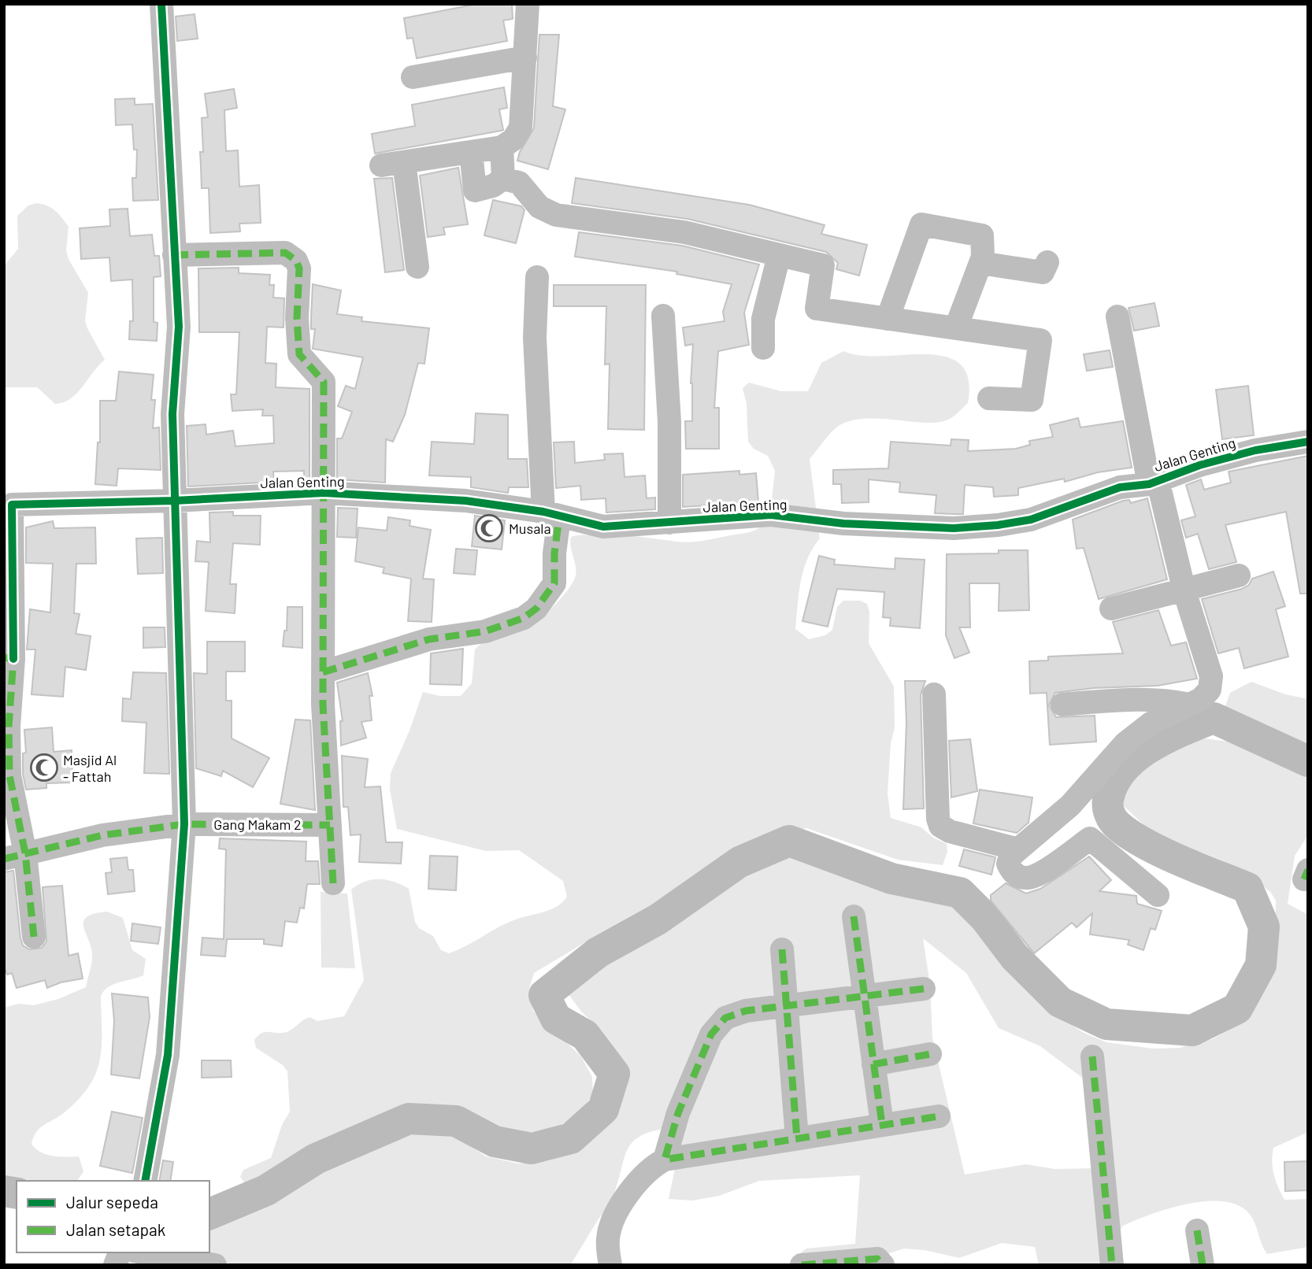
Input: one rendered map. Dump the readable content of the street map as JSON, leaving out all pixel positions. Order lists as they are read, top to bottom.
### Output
{
  "streets": {
    "street": ["Jalan Genting", "Gang Makam 2"]
  },
  "places": {
    "mosque": ["Musala", "Masjid Al - Fattah"]
  },
  "legend": ["Jalur sepeda", "Jalan setapak"]
}
